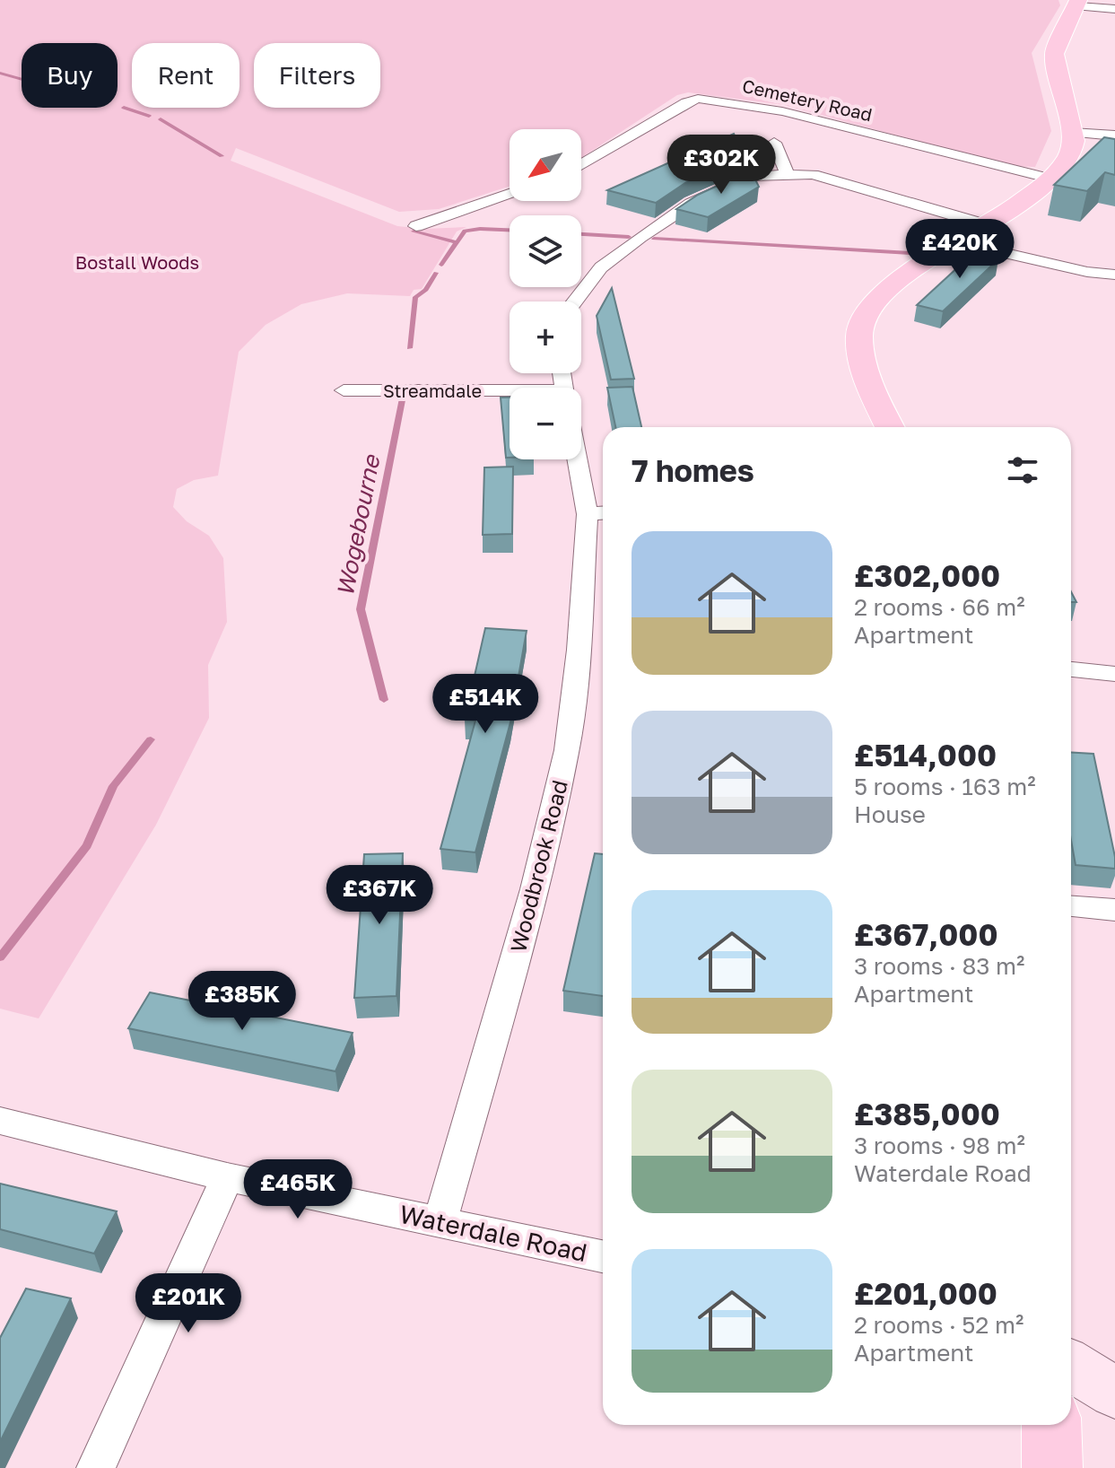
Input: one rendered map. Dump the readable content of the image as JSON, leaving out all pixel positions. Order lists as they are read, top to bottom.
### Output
{
  "streets": {
    "street": [
      "Cemetery Road",
      "Streamdale",
      "Woodbrook Road",
      "Waterdale Road"
    ]
  },
  "crossings": [
    ["Woodbrook Road", "Waterdale Road"]
  ],
  "water": ["Wogebourne"],
  "parks": ["Bostall Woods"],
  "north": "bottom left",
  "page": {
    "chip": ["Buy", "Rent", "Filters"],
    "map_buttons": ["+", "−"],
    "price": [
      "£302K",
      "£420K",
      "£514K",
      "£367K",
      "£385K",
      "£465K",
      "£201K"
    ],
    "heading": "7 homes",
    "list": [
      {
        "name": "£302,000",
        "note": "2 rooms · 66 m² · Apartment"
      },
      {
        "name": "£514,000",
        "note": "5 rooms · 163 m² · House"
      },
      {
        "name": "£367,000",
        "note": "3 rooms · 83 m² · Apartment"
      },
      {
        "name": "£385,000",
        "note": "3 rooms · 98 m² · Waterdale Road"
      },
      {
        "name": "£201,000",
        "note": "2 rooms · 52 m² · Apartment"
      }
    ]
  }
}
